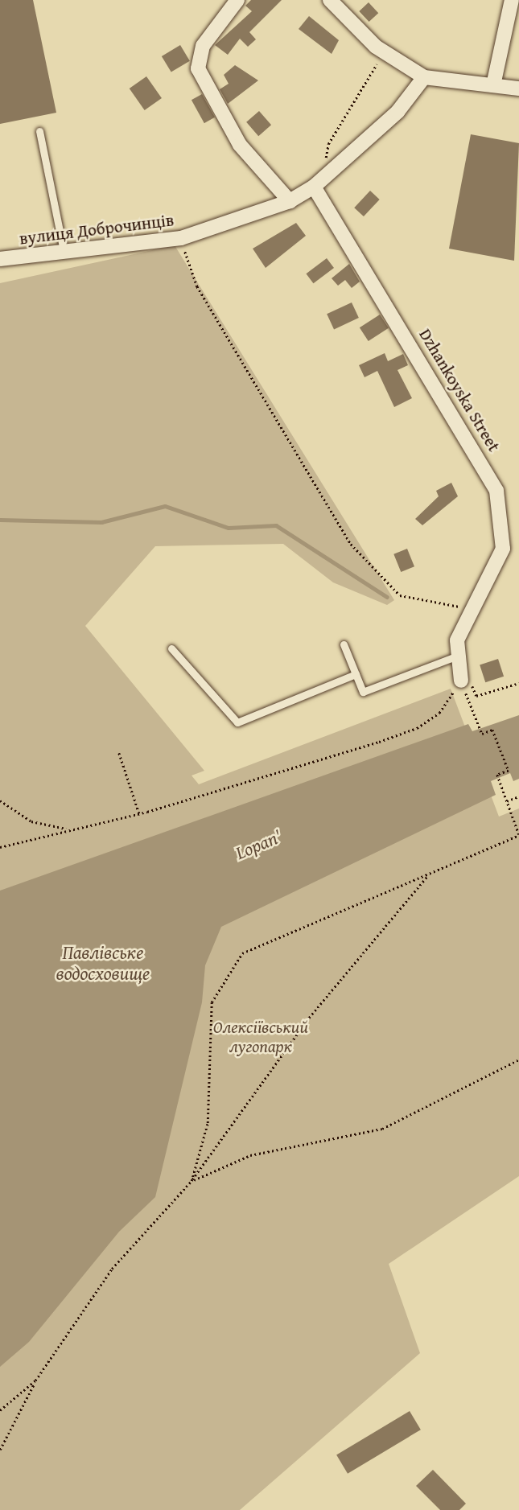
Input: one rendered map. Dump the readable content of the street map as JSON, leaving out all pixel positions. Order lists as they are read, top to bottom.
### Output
{
  "streets": {
    "street": ["вулиця Доброчинців", "Dzhankoyska Street"]
  },
  "crossings": [
    ["вулиця Доброчинців", "Dzhankoyska Street"]
  ],
  "water": ["Lopan'", "Павлівське водосховище"],
  "parks": ["Олексіївський лугопарк"]
}
